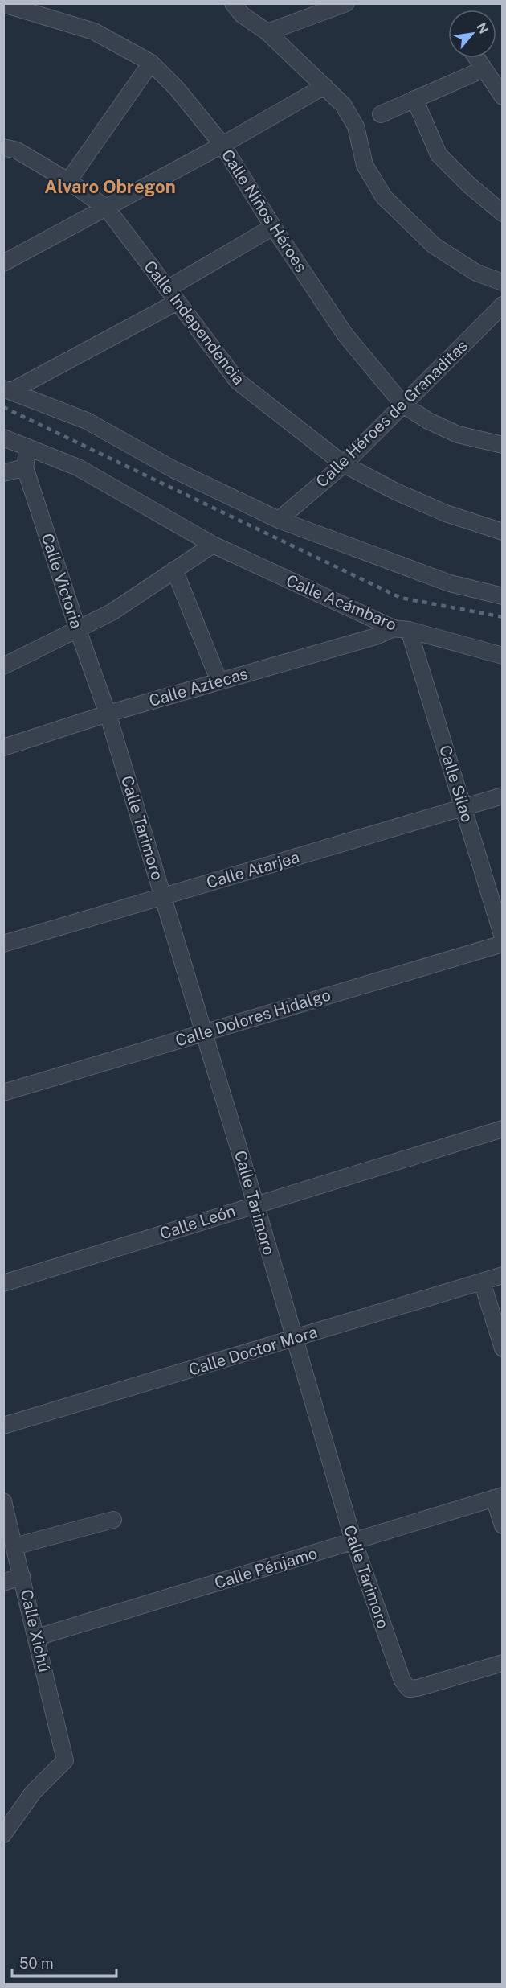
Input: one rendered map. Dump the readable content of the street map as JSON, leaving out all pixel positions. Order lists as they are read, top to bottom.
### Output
{
  "streets": {
    "street": [
      "Calle Niños Héroes",
      "Calle Independencia",
      "Calle Héroes de Granaditas",
      "Calle Victoria",
      "Calle Acámbaro",
      "Calle Aztecas",
      "Calle Silao",
      "Calle Tarimoro",
      "Calle Atarjea",
      "Calle Dolores Hidalgo",
      "Calle León",
      "Calle Doctor Mora",
      "Calle Pénjamo",
      "Calle Xichú"
    ]
  },
  "crossings": [
    ["Calle Niños Héroes", "Calle Héroes de Granaditas"],
    ["Calle Independencia", "Calle Héroes de Granaditas"],
    ["Calle Victoria", "Calle Acámbaro"],
    ["Calle Victoria", "Calle Aztecas"],
    ["Calle Victoria", "Calle Tarimoro"],
    ["Calle Acámbaro", "Calle Aztecas"],
    ["Calle Acámbaro", "Calle Silao"],
    ["Calle Aztecas", "Calle Silao"],
    ["Calle Aztecas", "Calle Tarimoro"],
    ["Calle Silao", "Calle Atarjea"],
    ["Calle Tarimoro", "Calle Atarjea"],
    ["Calle Tarimoro", "Calle Dolores Hidalgo"],
    ["Calle Tarimoro", "Calle León"],
    ["Calle Tarimoro", "Calle Doctor Mora"],
    ["Calle Tarimoro", "Calle Pénjamo"],
    ["Calle Pénjamo", "Calle Xichú"]
  ],
  "districts": ["Alvaro Obregon"],
  "scale_bar": "50 m",
  "north": "top right"
}
